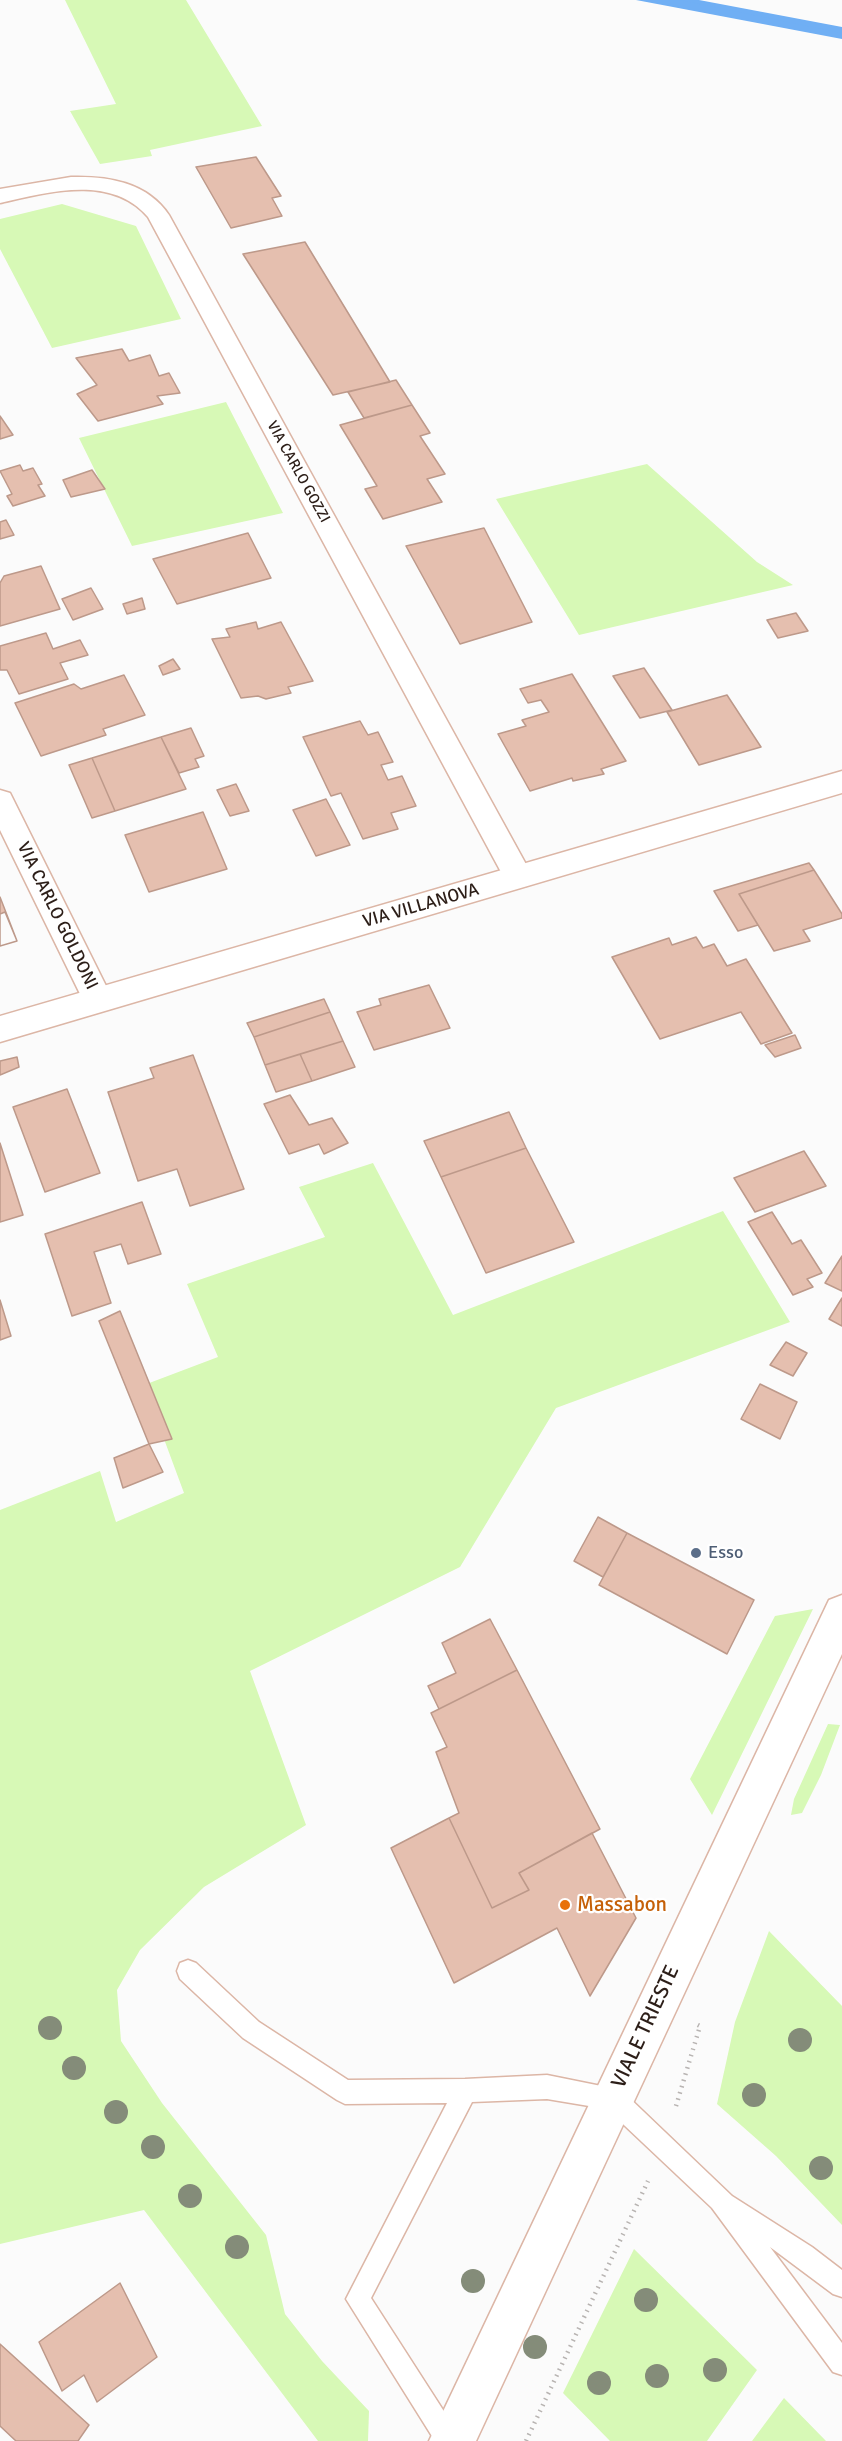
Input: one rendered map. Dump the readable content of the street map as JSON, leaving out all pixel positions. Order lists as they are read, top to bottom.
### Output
{
  "streets": {
    "street": [
      "VIA CARLO GOZZI",
      "VIA VILLANOVA",
      "VIA CARLO GOLDONI",
      "VIALE TRIESTE"
    ]
  },
  "crossings": [
    ["VIA CARLO GOZZI", "VIA VILLANOVA"],
    ["VIA VILLANOVA", "VIA CARLO GOLDONI"]
  ],
  "places": ["Esso", "Massabon"]
}
